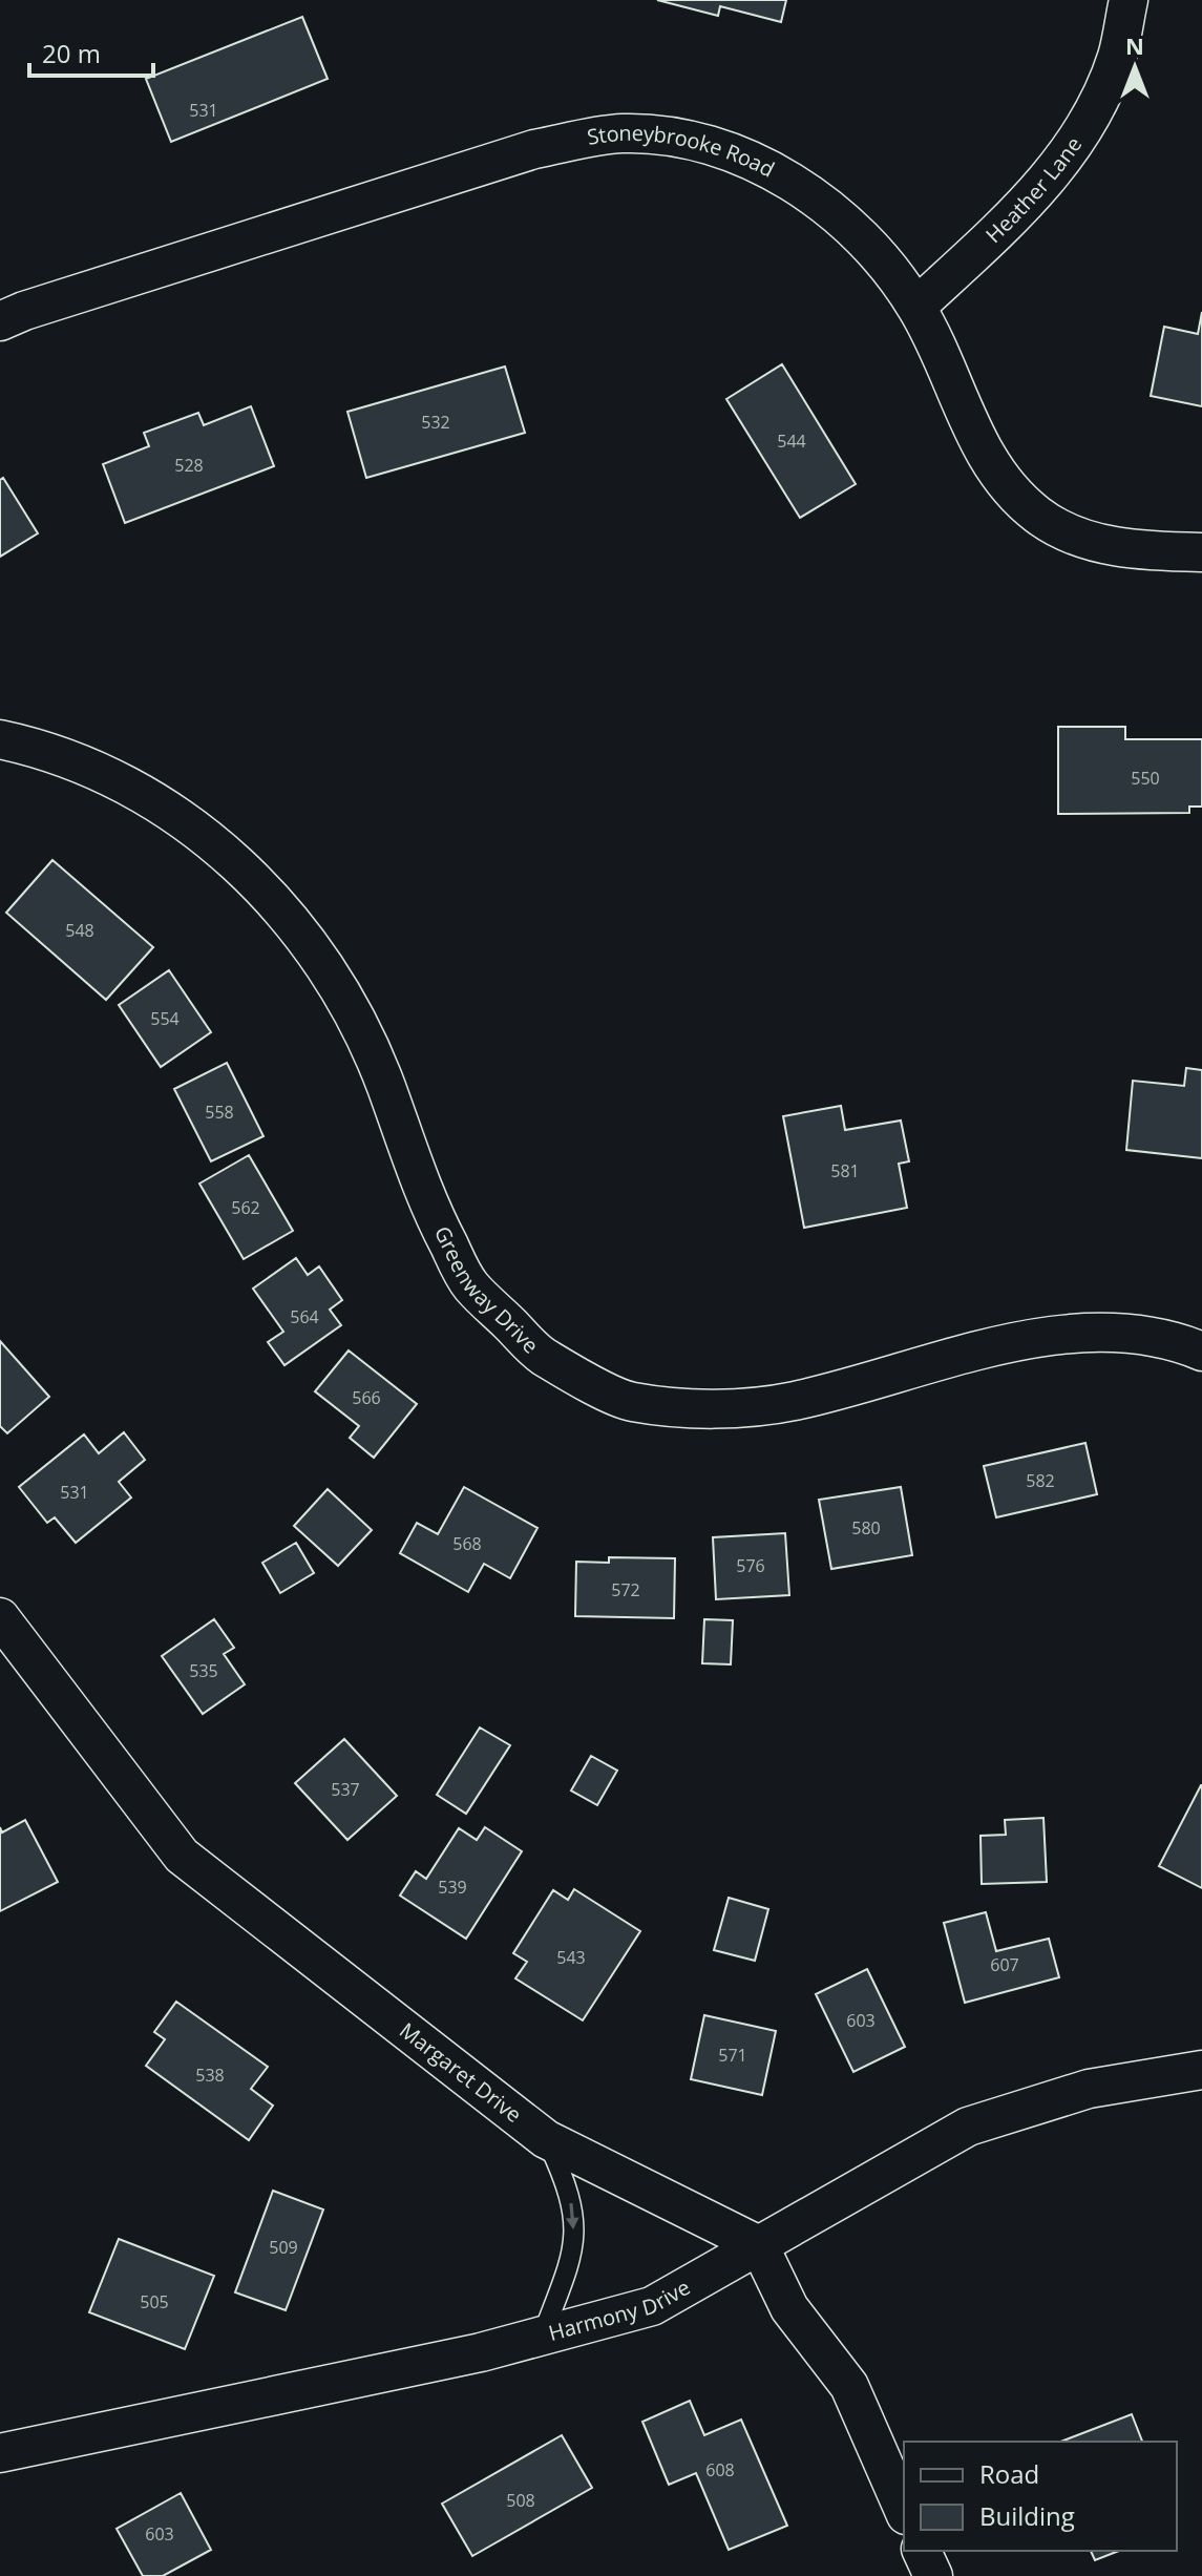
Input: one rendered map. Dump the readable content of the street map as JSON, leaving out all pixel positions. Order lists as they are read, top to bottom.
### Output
{
  "streets": {
    "street": [
      "Stoneybrooke Road",
      "Heather Lane",
      "Greenway Drive",
      "Margaret Drive",
      "Harmony Drive"
    ]
  },
  "crossings": [
    ["Stoneybrooke Road", "Heather Lane"],
    ["Margaret Drive", "Harmony Drive"]
  ],
  "house_numbers": [
    "531",
    "532",
    "544",
    "528",
    "550",
    "548",
    "554",
    "558",
    "581",
    "562",
    "564",
    "566",
    "582",
    "531",
    "580",
    "568",
    "576",
    "572",
    "535",
    "537",
    "539",
    "543",
    "607",
    "603",
    "571",
    "538",
    "509",
    "505",
    "608",
    "508",
    "603"
  ],
  "legend": ["Road", "Building"],
  "scale_bar": "20 m",
  "north": "top"
}
